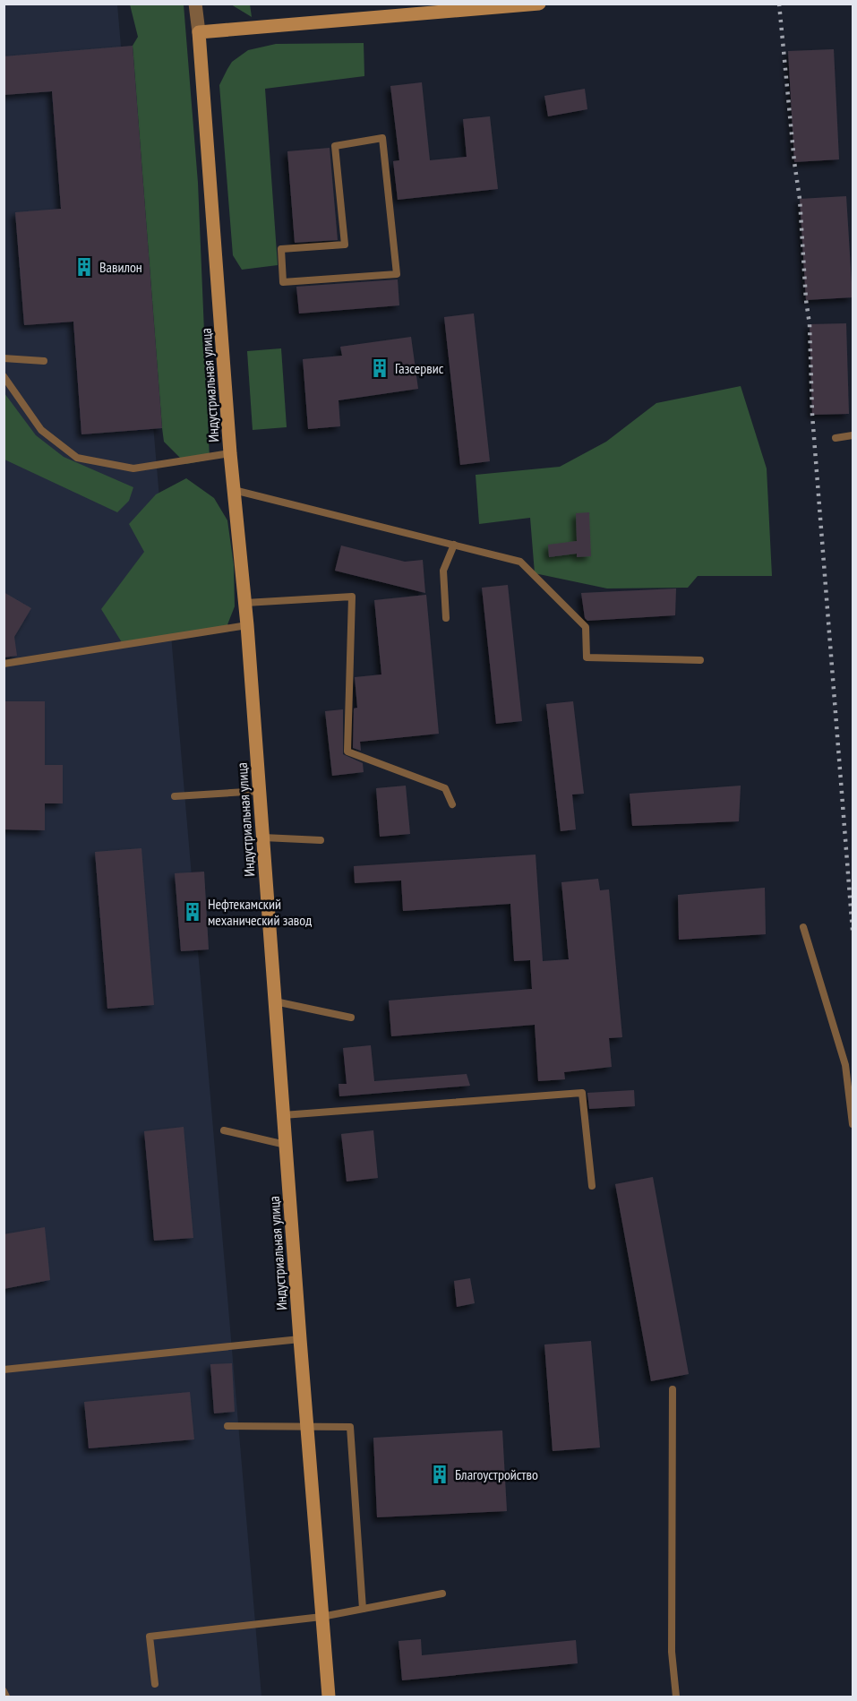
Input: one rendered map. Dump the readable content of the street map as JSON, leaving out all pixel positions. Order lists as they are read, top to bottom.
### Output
{
  "streets": {
    "main road": ["Индустриальная улица"]
  },
  "places": {
    "building": [
      "Вавилон",
      "Газсервис",
      "Нефтекамский механический завод",
      "Благоустройство"
    ]
  }
}
